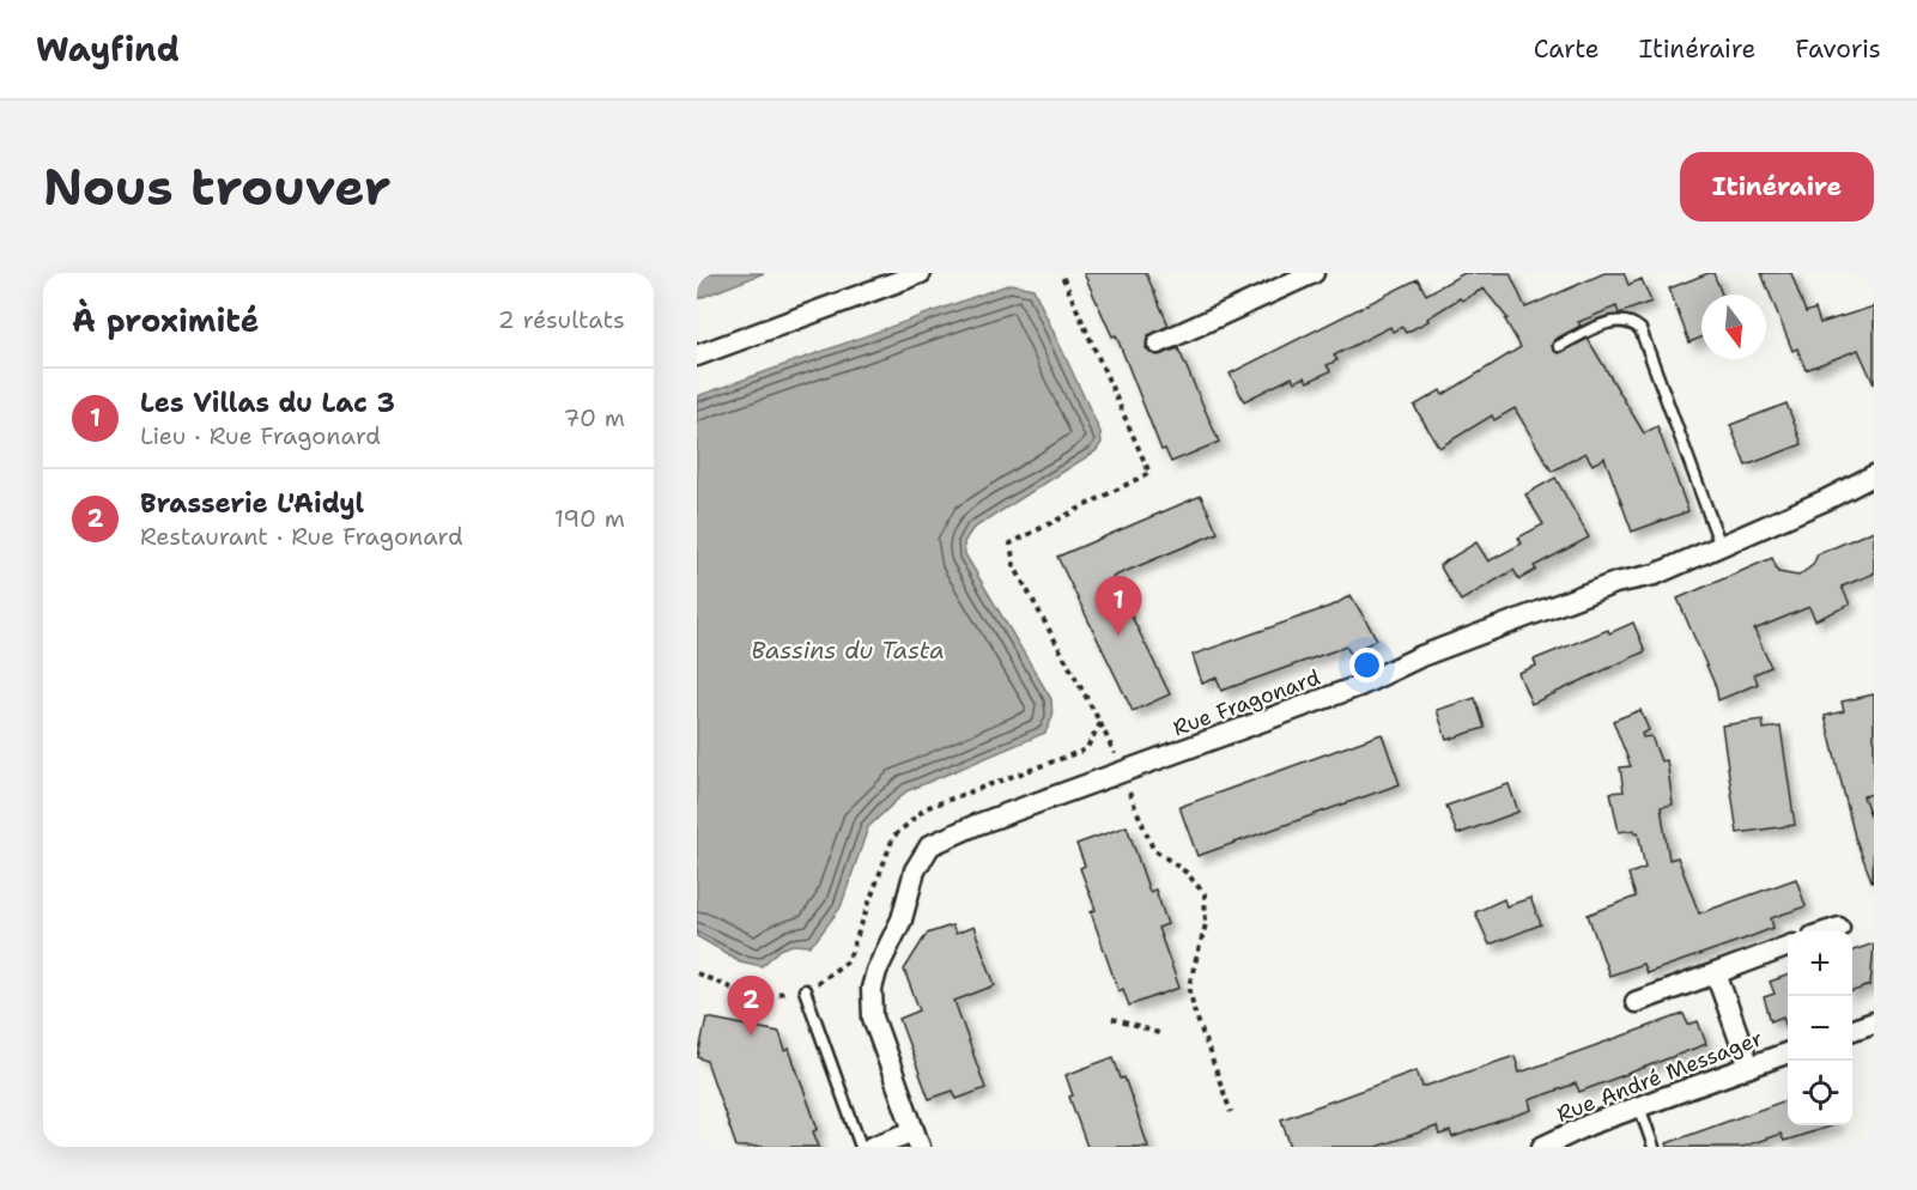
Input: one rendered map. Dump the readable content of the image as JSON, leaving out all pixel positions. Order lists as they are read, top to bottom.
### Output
{
  "streets": {
    "street": ["Rue Fragonard", "Rue André Messager"]
  },
  "water": ["Bassins du Tasta"],
  "north": "bottom",
  "page": {
    "header": "Wayfind",
    "nav": ["Carte", "Itinéraire", "Favoris"],
    "buttons": "Itinéraire",
    "title": "Nous trouver",
    "heading": ["À proximité", "2 résultats"],
    "list": [
      {
        "mark": "1",
        "name": "Les Villas du Lac 3",
        "note": "Lieu · Rue Fragonard",
        "value": "70 m"
      },
      {
        "mark": "2",
        "name": "Brasserie L'Aidyl",
        "note": "Restaurant · Rue Fragonard",
        "value": "190 m"
      }
    ],
    "pins": ["1", "2"],
    "map_buttons": ["+", "−"]
  }
}
